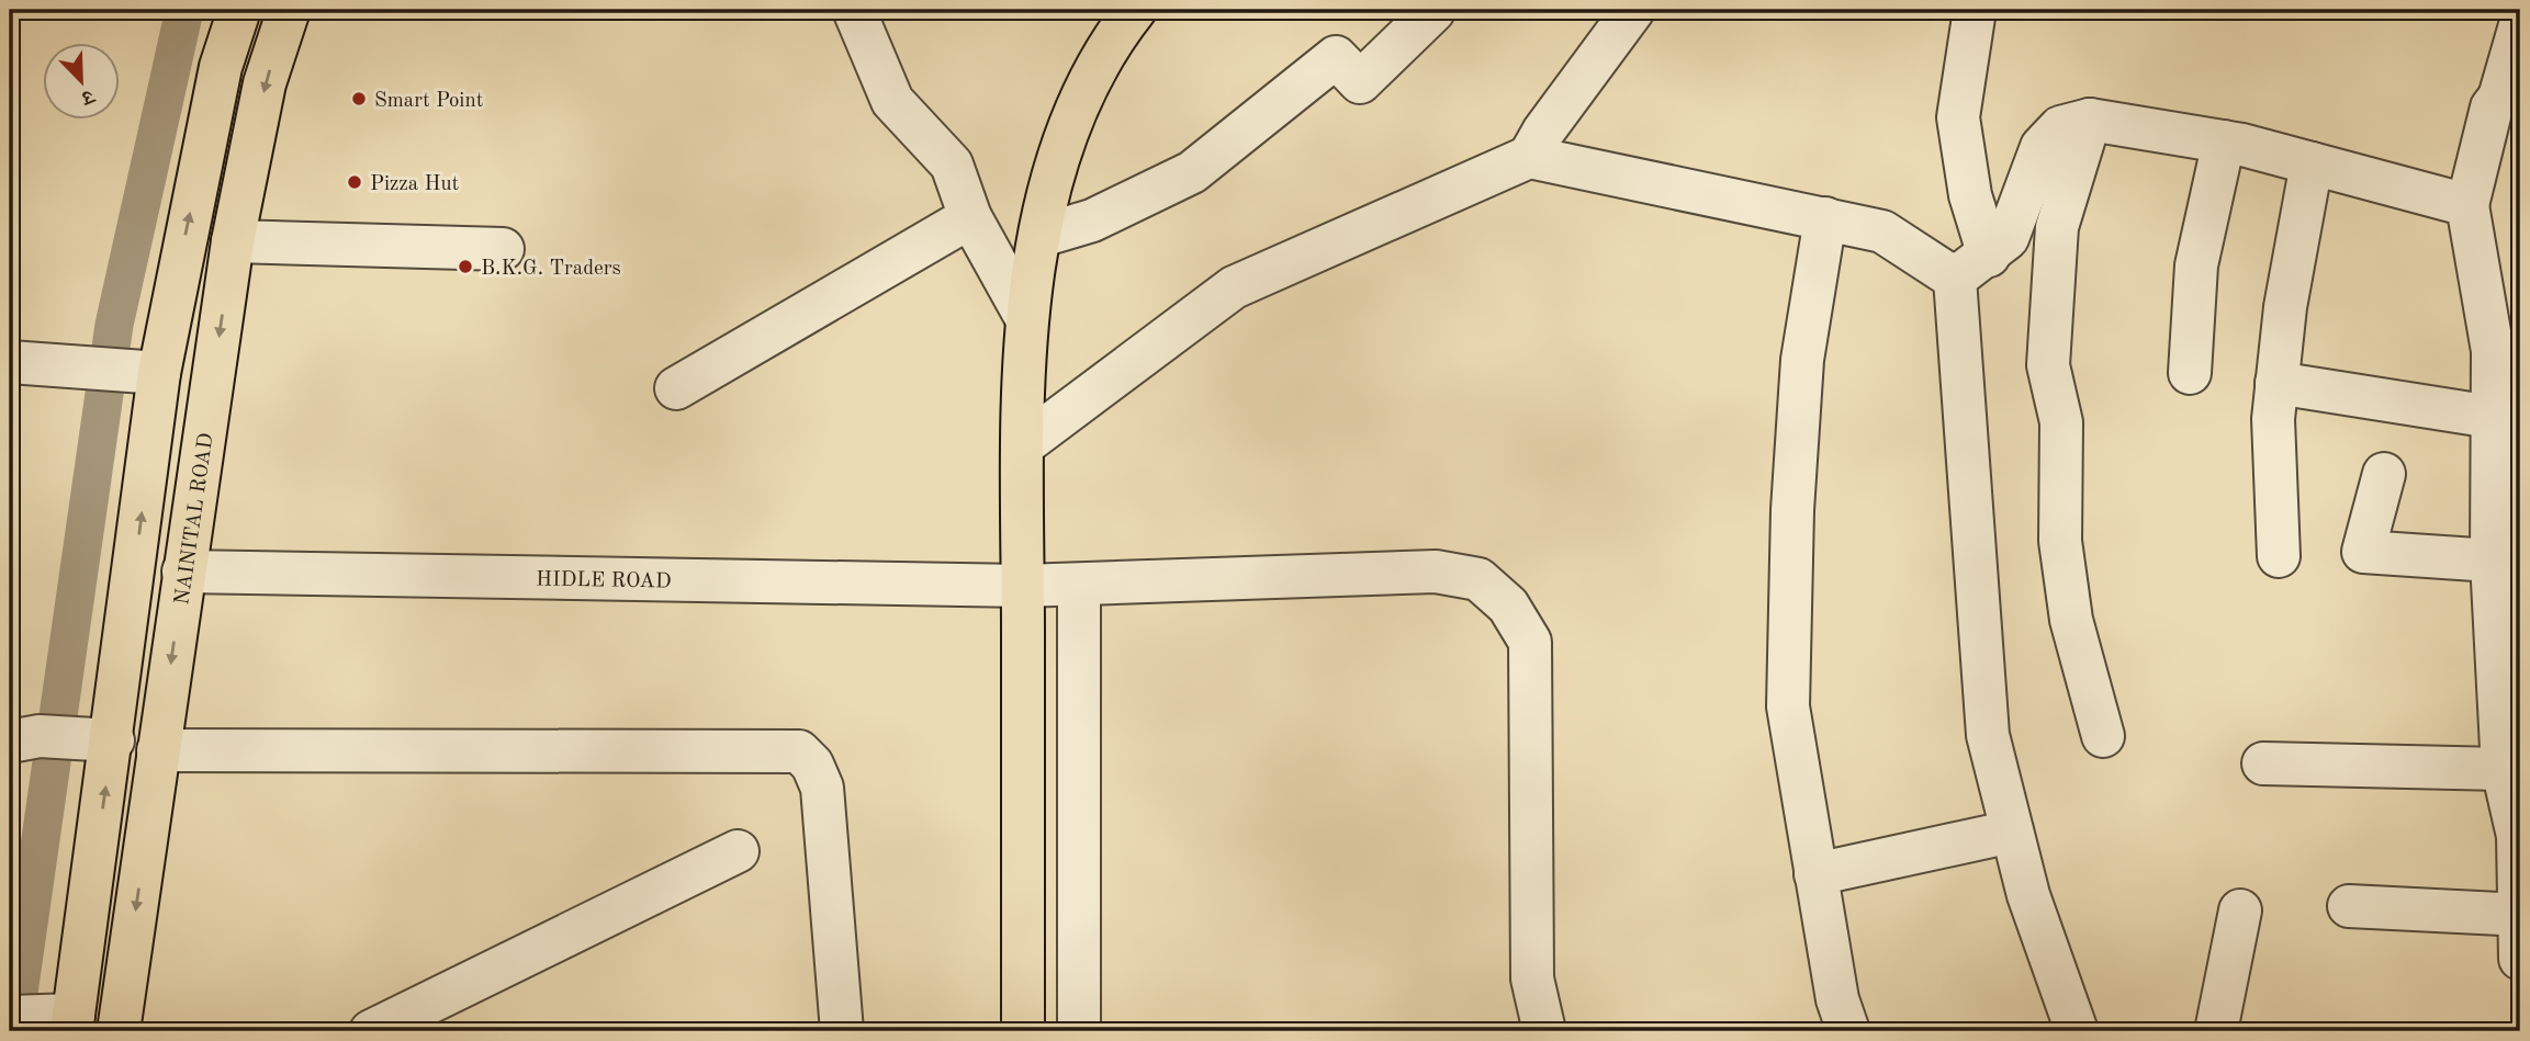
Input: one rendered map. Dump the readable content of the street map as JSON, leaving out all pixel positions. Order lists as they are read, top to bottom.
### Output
{
  "streets": {
    "main road": ["NAINITAL ROAD"],
    "street": ["HIDLE ROAD"]
  },
  "crossings": [
    ["NAINITAL ROAD", "HIDLE ROAD"]
  ],
  "places": ["Smart Point", "Pizza Hut", "B.K.G. Traders"],
  "north": "bottom right"
}
